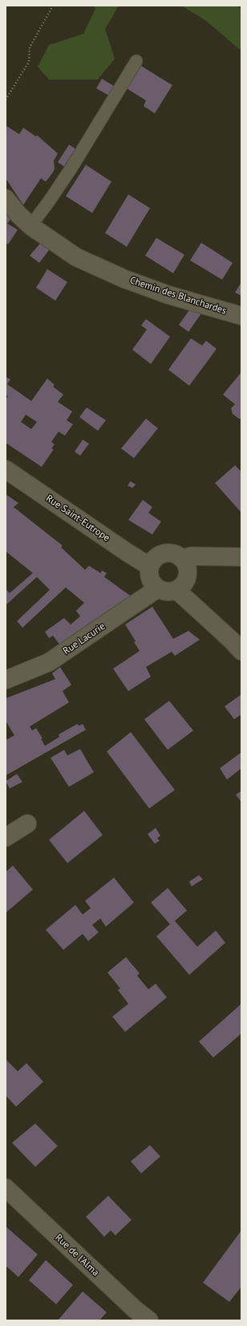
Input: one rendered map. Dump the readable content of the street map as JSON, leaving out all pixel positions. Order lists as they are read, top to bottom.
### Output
{
  "streets": {
    "street": [
      "Chemin des Blanchardes",
      "Rue Saint-Eutrope",
      "Rue Lacurie",
      "Rue de l'Alma"
    ]
  },
  "crossings": [
    ["Rue Saint-Eutrope", "Rue Lacurie"]
  ]
}
